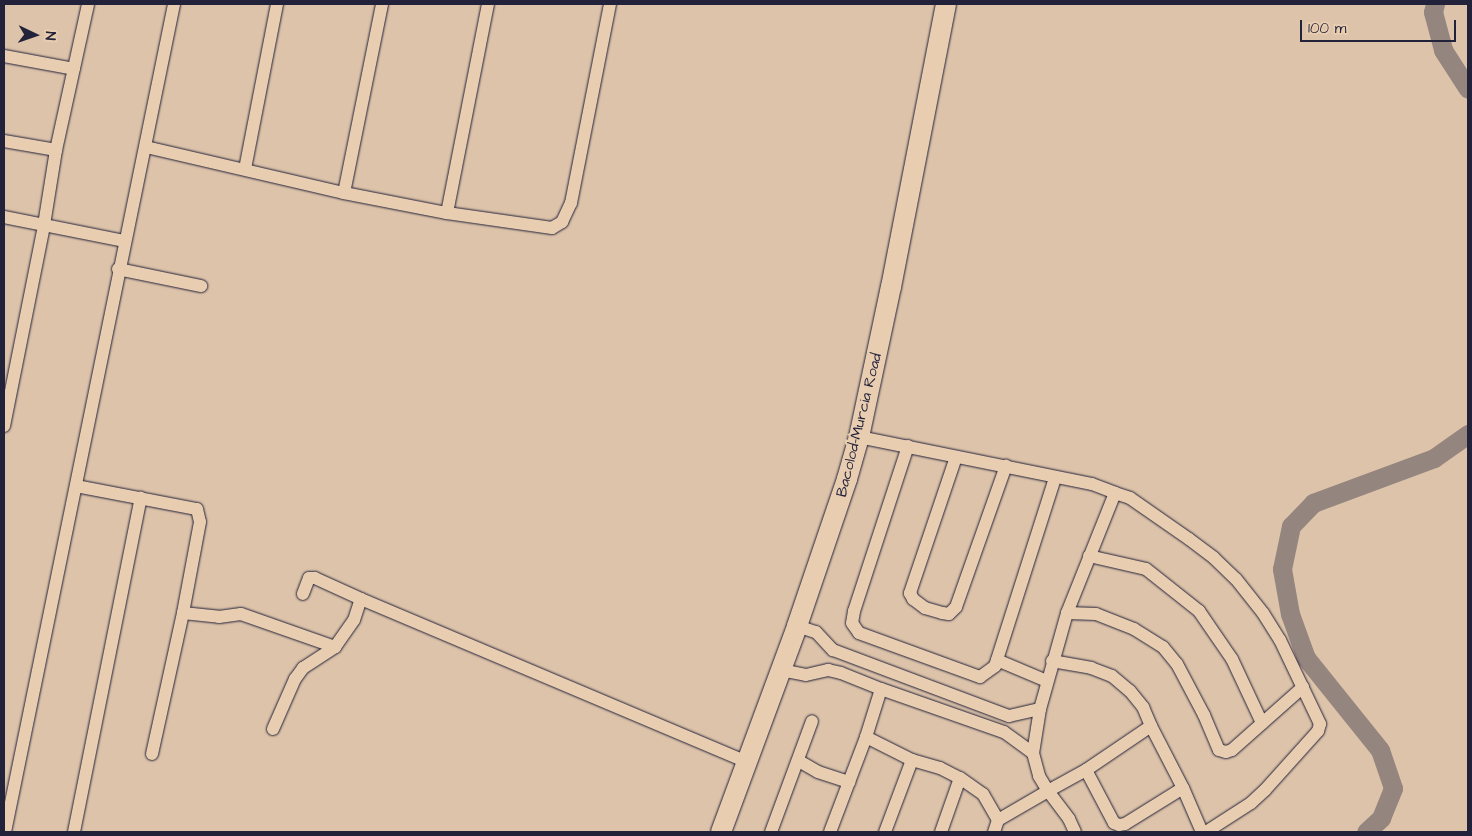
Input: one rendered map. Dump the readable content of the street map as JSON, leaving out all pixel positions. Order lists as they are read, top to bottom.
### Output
{
  "streets": {
    "main road": ["Bacolod-Murcia Road"]
  },
  "scale_bar": "100 m",
  "north": "right"
}
